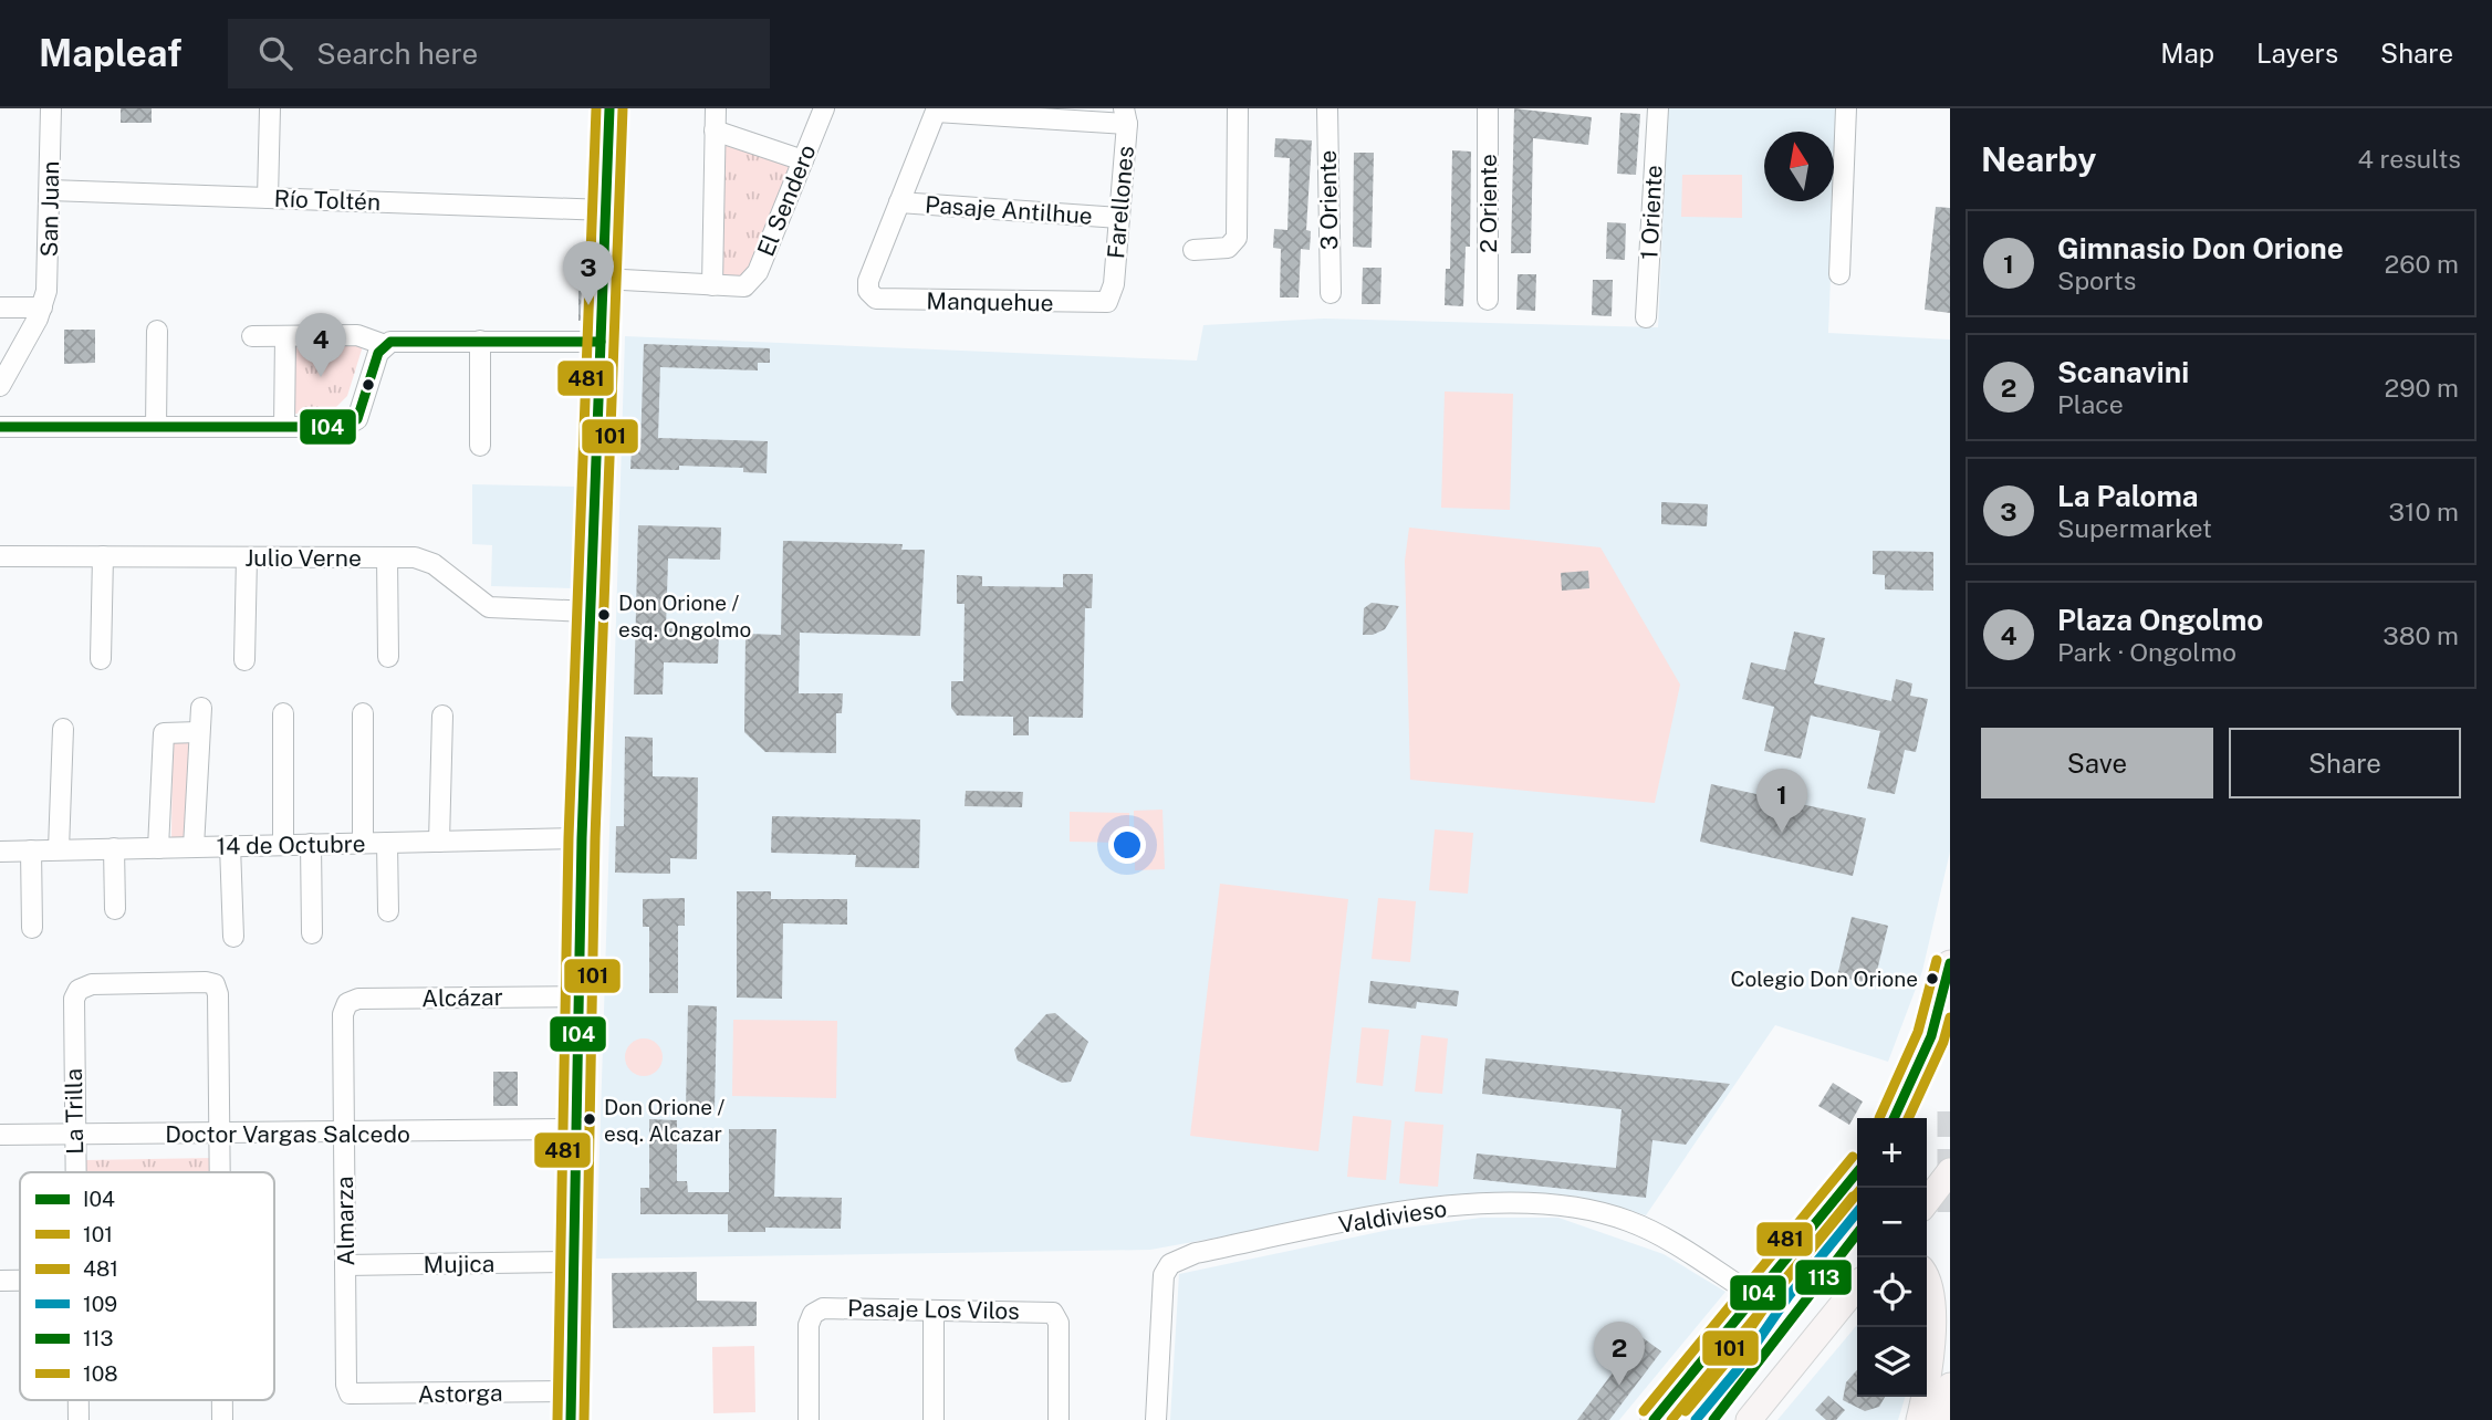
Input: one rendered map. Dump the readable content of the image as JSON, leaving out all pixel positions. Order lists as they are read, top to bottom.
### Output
{
  "streets": {
    "street": [
      "Río Toltén",
      "El Sendero",
      "3 Oriente",
      "Farellones",
      "2 Oriente",
      "San Juan",
      "Pasaje Antilhue",
      "1 Oriente",
      "Manquehue",
      "Julio Verne",
      "14 de Octubre",
      "Alcázar",
      "La Trilla",
      "Doctor Vargas Salcedo",
      "Valdivieso",
      "Almarza",
      "Mujica",
      "Pasaje Los Vilos",
      "Astorga"
    ]
  },
  "crossings": [
    ["Río Toltén", "San Juan"],
    ["Farellones", "Pasaje Antilhue"],
    ["Farellones", "Manquehue"],
    ["Pasaje Antilhue", "Manquehue"],
    ["Alcázar", "Almarza"],
    ["La Trilla", "Doctor Vargas Salcedo"],
    ["Doctor Vargas Salcedo", "Almarza"],
    ["Almarza", "Mujica"],
    ["Almarza", "Astorga"]
  ],
  "places": ["Don Orione / esq. Ongolmo", "Colegio Don Orione", "Don Orione / esq. Alcazar"],
  "lines": [
    "transit line I04",
    "transit line 101",
    "transit line 481",
    "transit line 108",
    "transit line 109",
    "transit line 113"
  ],
  "legend": [
    "I04",
    "101",
    "481",
    "109",
    "113",
    "108"
  ],
  "north": "top",
  "page": {
    "header": "Mapleaf",
    "search": "Search here",
    "nav": ["Map", "Layers", "Share"],
    "heading": ["Nearby", "4 results"],
    "list": [
      {
        "mark": "1",
        "name": "Gimnasio Don Orione",
        "note": "Sports",
        "value": "260 m"
      },
      {
        "mark": "2",
        "name": "Scanavini",
        "note": "Place",
        "value": "290 m"
      },
      {
        "mark": "3",
        "name": "La Paloma",
        "note": "Supermarket",
        "value": "310 m"
      },
      {
        "mark": "4",
        "name": "Plaza Ongolmo",
        "note": "Park · Ongolmo",
        "value": "380 m"
      }
    ],
    "pins": [
      "3",
      "4",
      "1",
      "2"
    ],
    "buttons": ["Save", "Share"],
    "map_buttons": ["+", "−"]
  }
}
